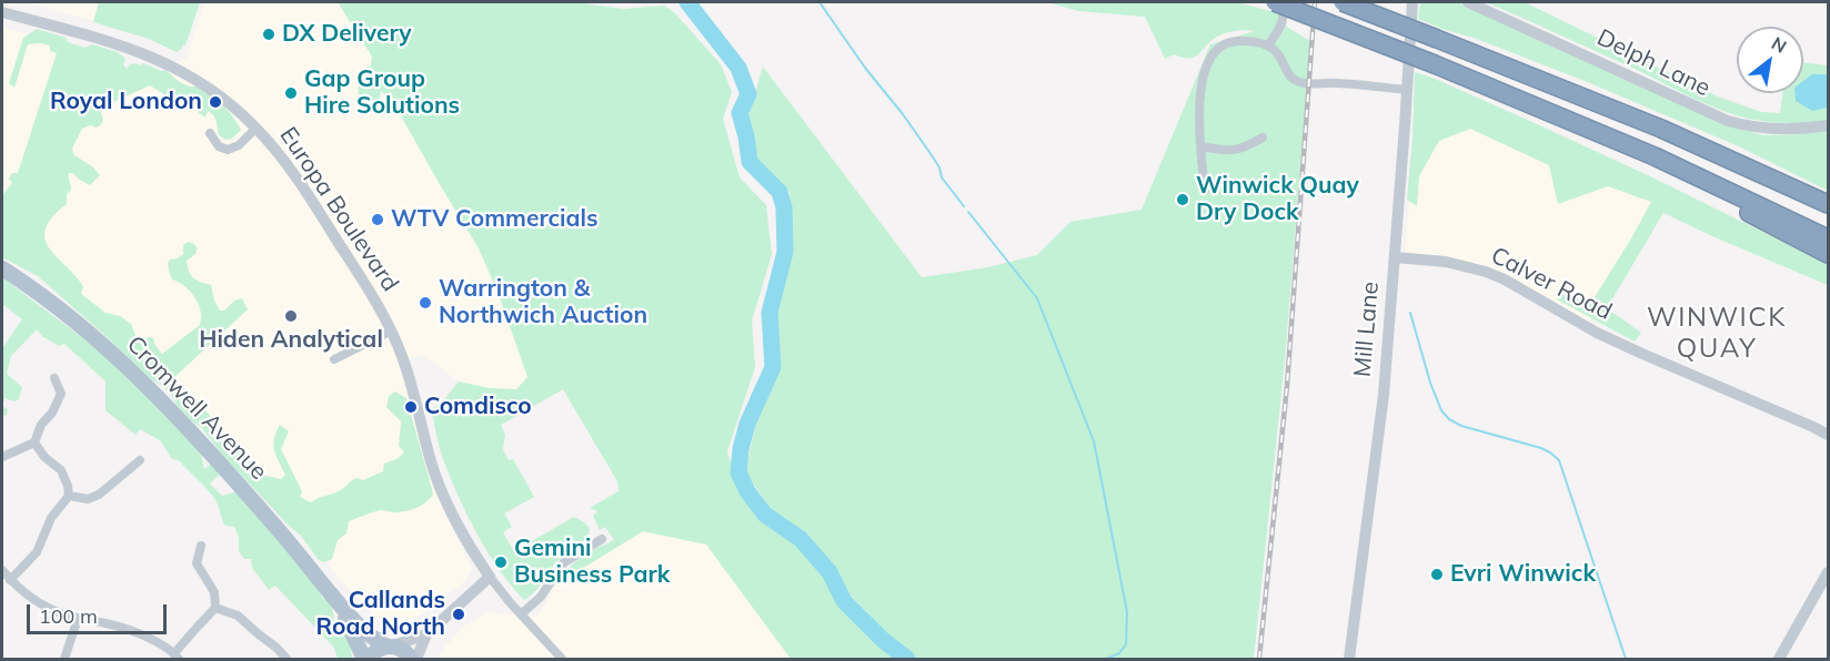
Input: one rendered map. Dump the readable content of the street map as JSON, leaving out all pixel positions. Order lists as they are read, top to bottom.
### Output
{
  "streets": {
    "main road": ["Cromwell Avenue"],
    "street": [
      "Delph Lane",
      "Europa Boulevard",
      "Calver Road",
      "Mill Lane"
    ]
  },
  "crossings": [
    ["Calver Road", "Mill Lane"]
  ],
  "districts": ["WINWICK QUAY"],
  "places": [
    "DX Delivery",
    "Gap Group Hire Solutions",
    "Royal London",
    "Winwick Quay Dry Dock",
    "WTV Commercials",
    "Warrington & Northwich Auction",
    "Hiden Analytical",
    "Comdisco",
    "Gemini Business Park",
    "Evri Winwick",
    "Callands Road North"
  ],
  "scale_bar": "100 m",
  "north": "top right"
}
